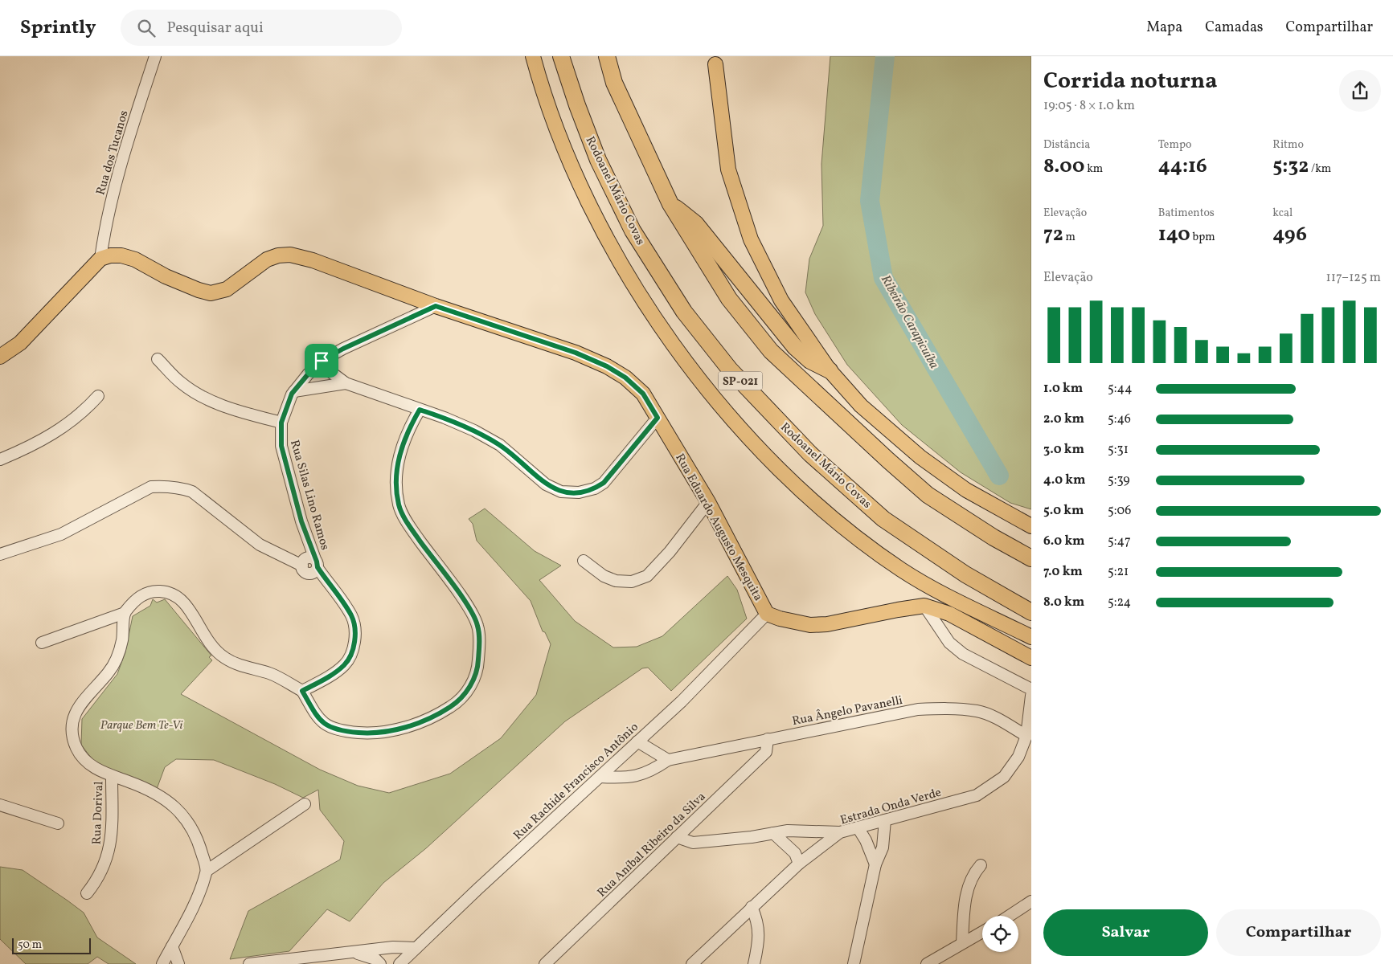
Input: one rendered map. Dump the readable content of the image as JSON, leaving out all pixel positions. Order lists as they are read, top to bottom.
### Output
{
  "streets": {
    "highway": ["Rodoanel Mário Covas", "SP-021"],
    "main road": ["Rua Eduardo Augusto Mesquita"],
    "street": [
      "Rua dos Tucanos",
      "Rua Silas Lino Ramos",
      "Rua Ângelo Pavanelli",
      "Rua Rachide Francisco Antônio",
      "Estrada Onda Verde",
      "Rua Dorival",
      "Rua Aníbal Ribeiro da Silva"
    ]
  },
  "crossings": [
    ["Rua dos Tucanos", "Rua Eduardo Augusto Mesquita"],
    ["Rua Silas Lino Ramos", "Rua Eduardo Augusto Mesquita"],
    ["Rua Eduardo Augusto Mesquita", "Rua Rachide Francisco Antônio"],
    ["Rua Ângelo Pavanelli", "Rua Rachide Francisco Antônio"],
    ["Rua Ângelo Pavanelli", "Estrada Onda Verde"],
    ["Rua Ângelo Pavanelli", "Rua Aníbal Ribeiro da Silva"]
  ],
  "water": ["Ribeirão Carapicuíba"],
  "parks": ["Parque Bem Te-Vi"],
  "scale_bar": "50 m",
  "page": {
    "header": "Sprintly",
    "search": "Pesquisar aqui",
    "nav": ["Mapa", "Camadas", "Compartilhar"],
    "heading": ["Corrida noturna", "19:05 · 8 × 1.0 km"],
    "stats": [
      ["Distância", "8.00 km"],
      ["Tempo", "44:16"],
      ["Ritmo", "5:32 /km"],
      ["Elevação", "72 m"],
      ["Batimentos", "140 bpm"],
      ["kcal", "496"]
    ],
    "chart": ["Elevação", "117–125 m"],
    "list": [
      {
        "name": "1.0 km",
        "note": "5:44"
      },
      {
        "name": "2.0 km",
        "note": "5:46"
      },
      {
        "name": "3.0 km",
        "note": "5:31"
      },
      {
        "name": "4.0 km",
        "note": "5:39"
      },
      {
        "name": "5.0 km",
        "note": "5:06"
      },
      {
        "name": "6.0 km",
        "note": "5:47"
      },
      {
        "name": "7.0 km",
        "note": "5:21"
      },
      {
        "name": "8.0 km",
        "note": "5:24"
      }
    ],
    "buttons": ["Salvar", "Compartilhar"],
    "scale": "50 m"
  }
}
